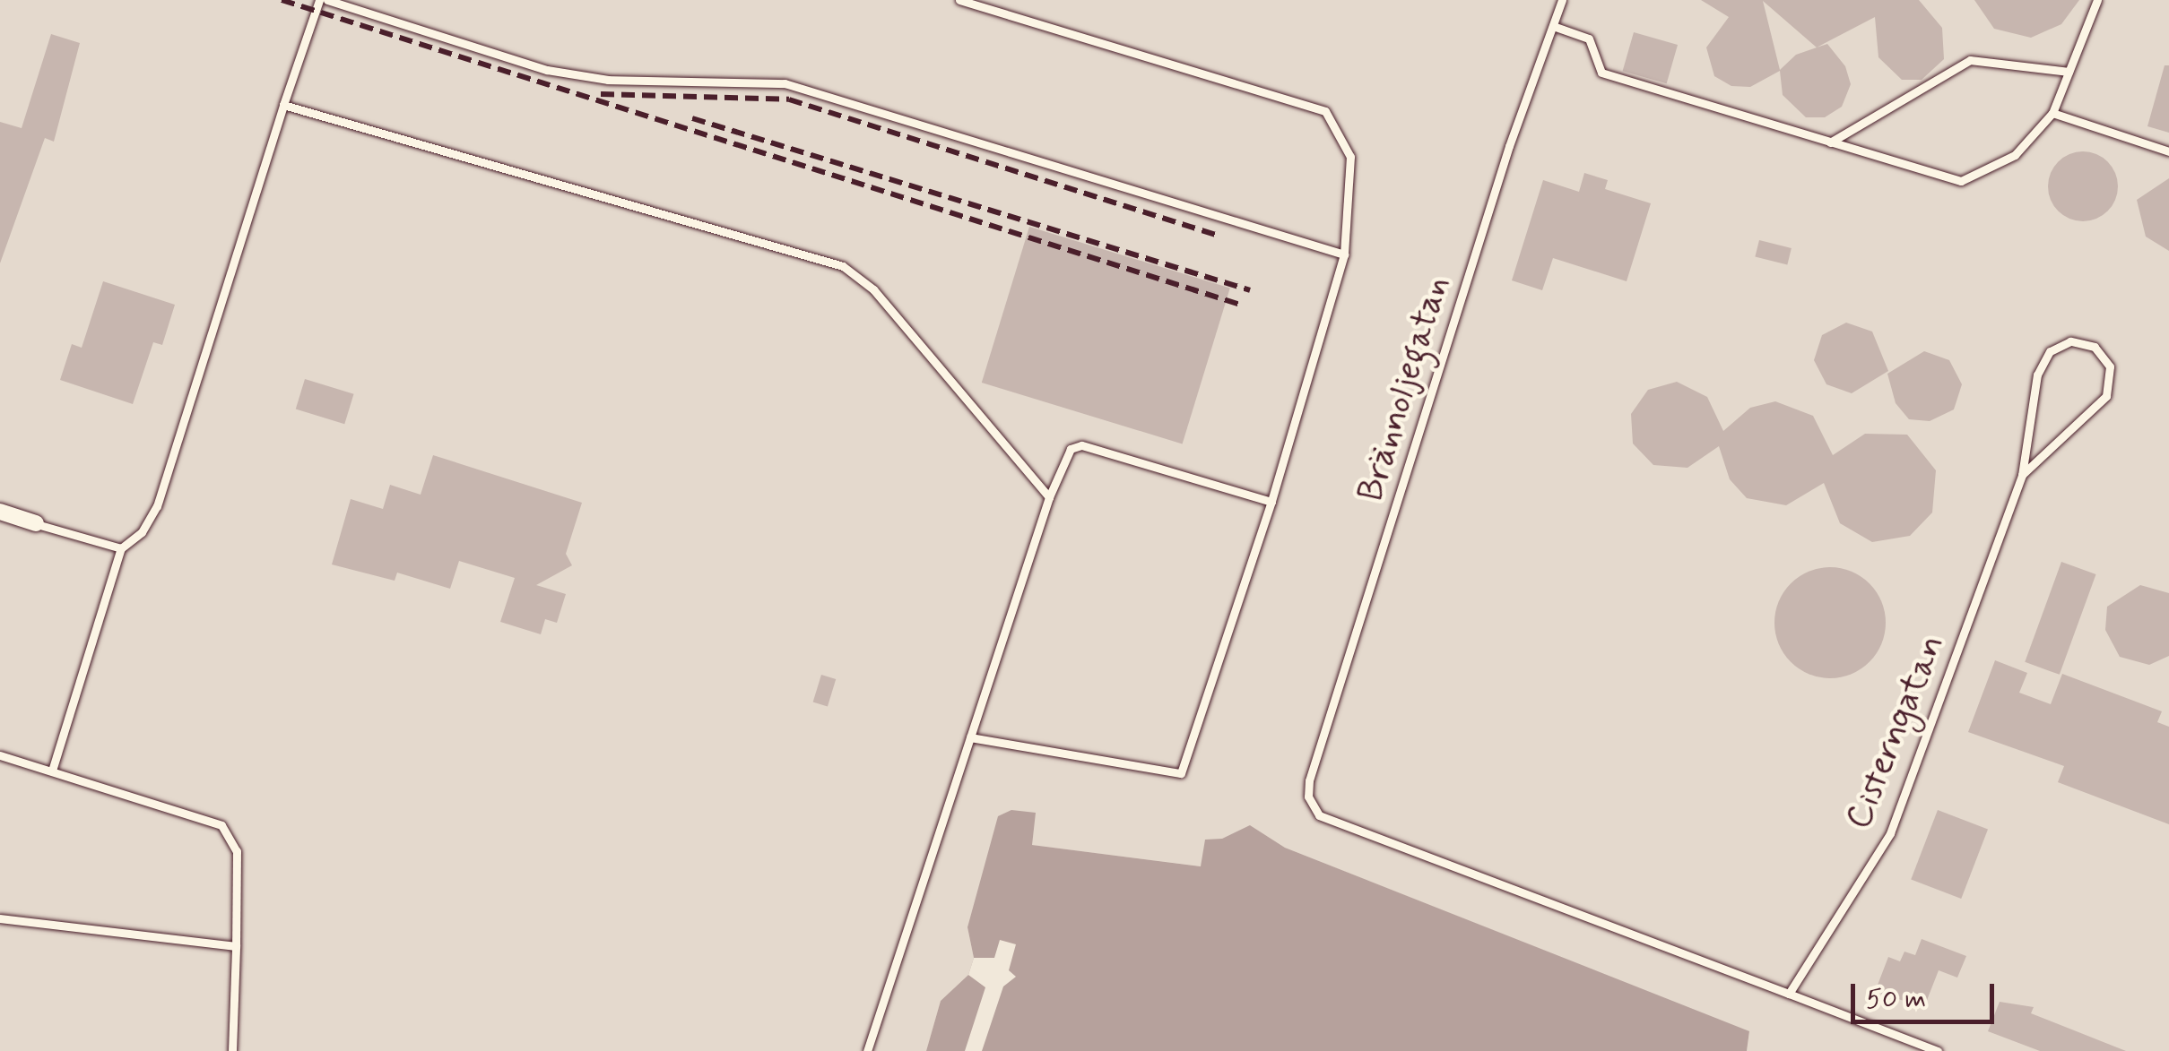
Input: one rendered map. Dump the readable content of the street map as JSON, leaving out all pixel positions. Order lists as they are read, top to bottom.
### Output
{
  "streets": {
    "lane": ["Brännoljegatan", "Cisterngatan"]
  },
  "crossings": [
    ["Brännoljegatan", "Cisterngatan"]
  ],
  "scale_bar": "50 m"
}
